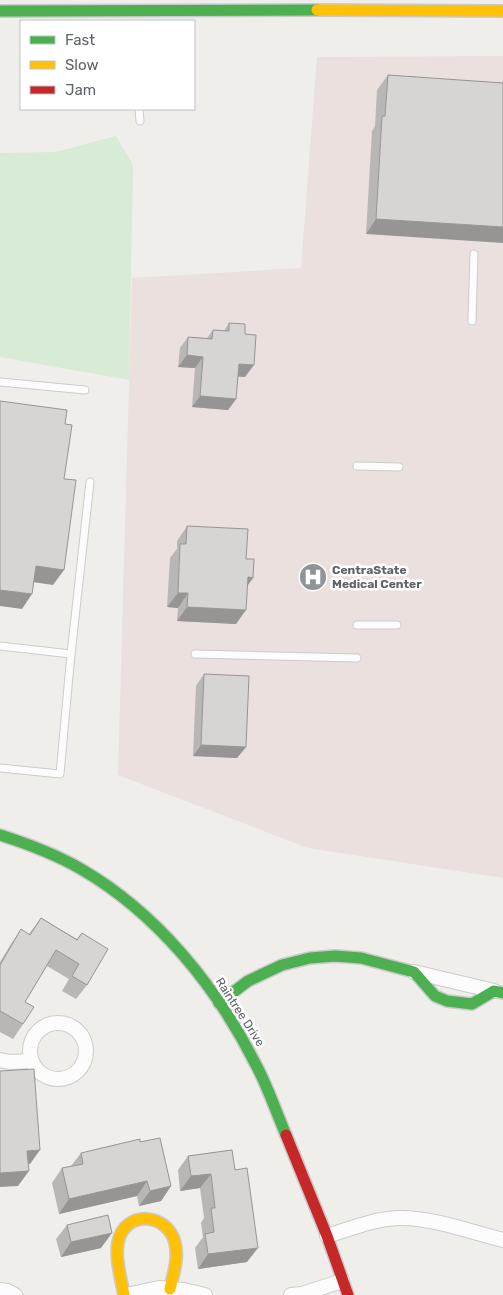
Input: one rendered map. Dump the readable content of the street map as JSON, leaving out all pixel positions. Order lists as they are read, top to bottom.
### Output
{
  "streets": {
    "street": ["Raintree Drive"]
  },
  "places": {
    "hospital": ["CentraState Medical Center"]
  },
  "legend": ["Fast", "Slow", "Jam"]
}
